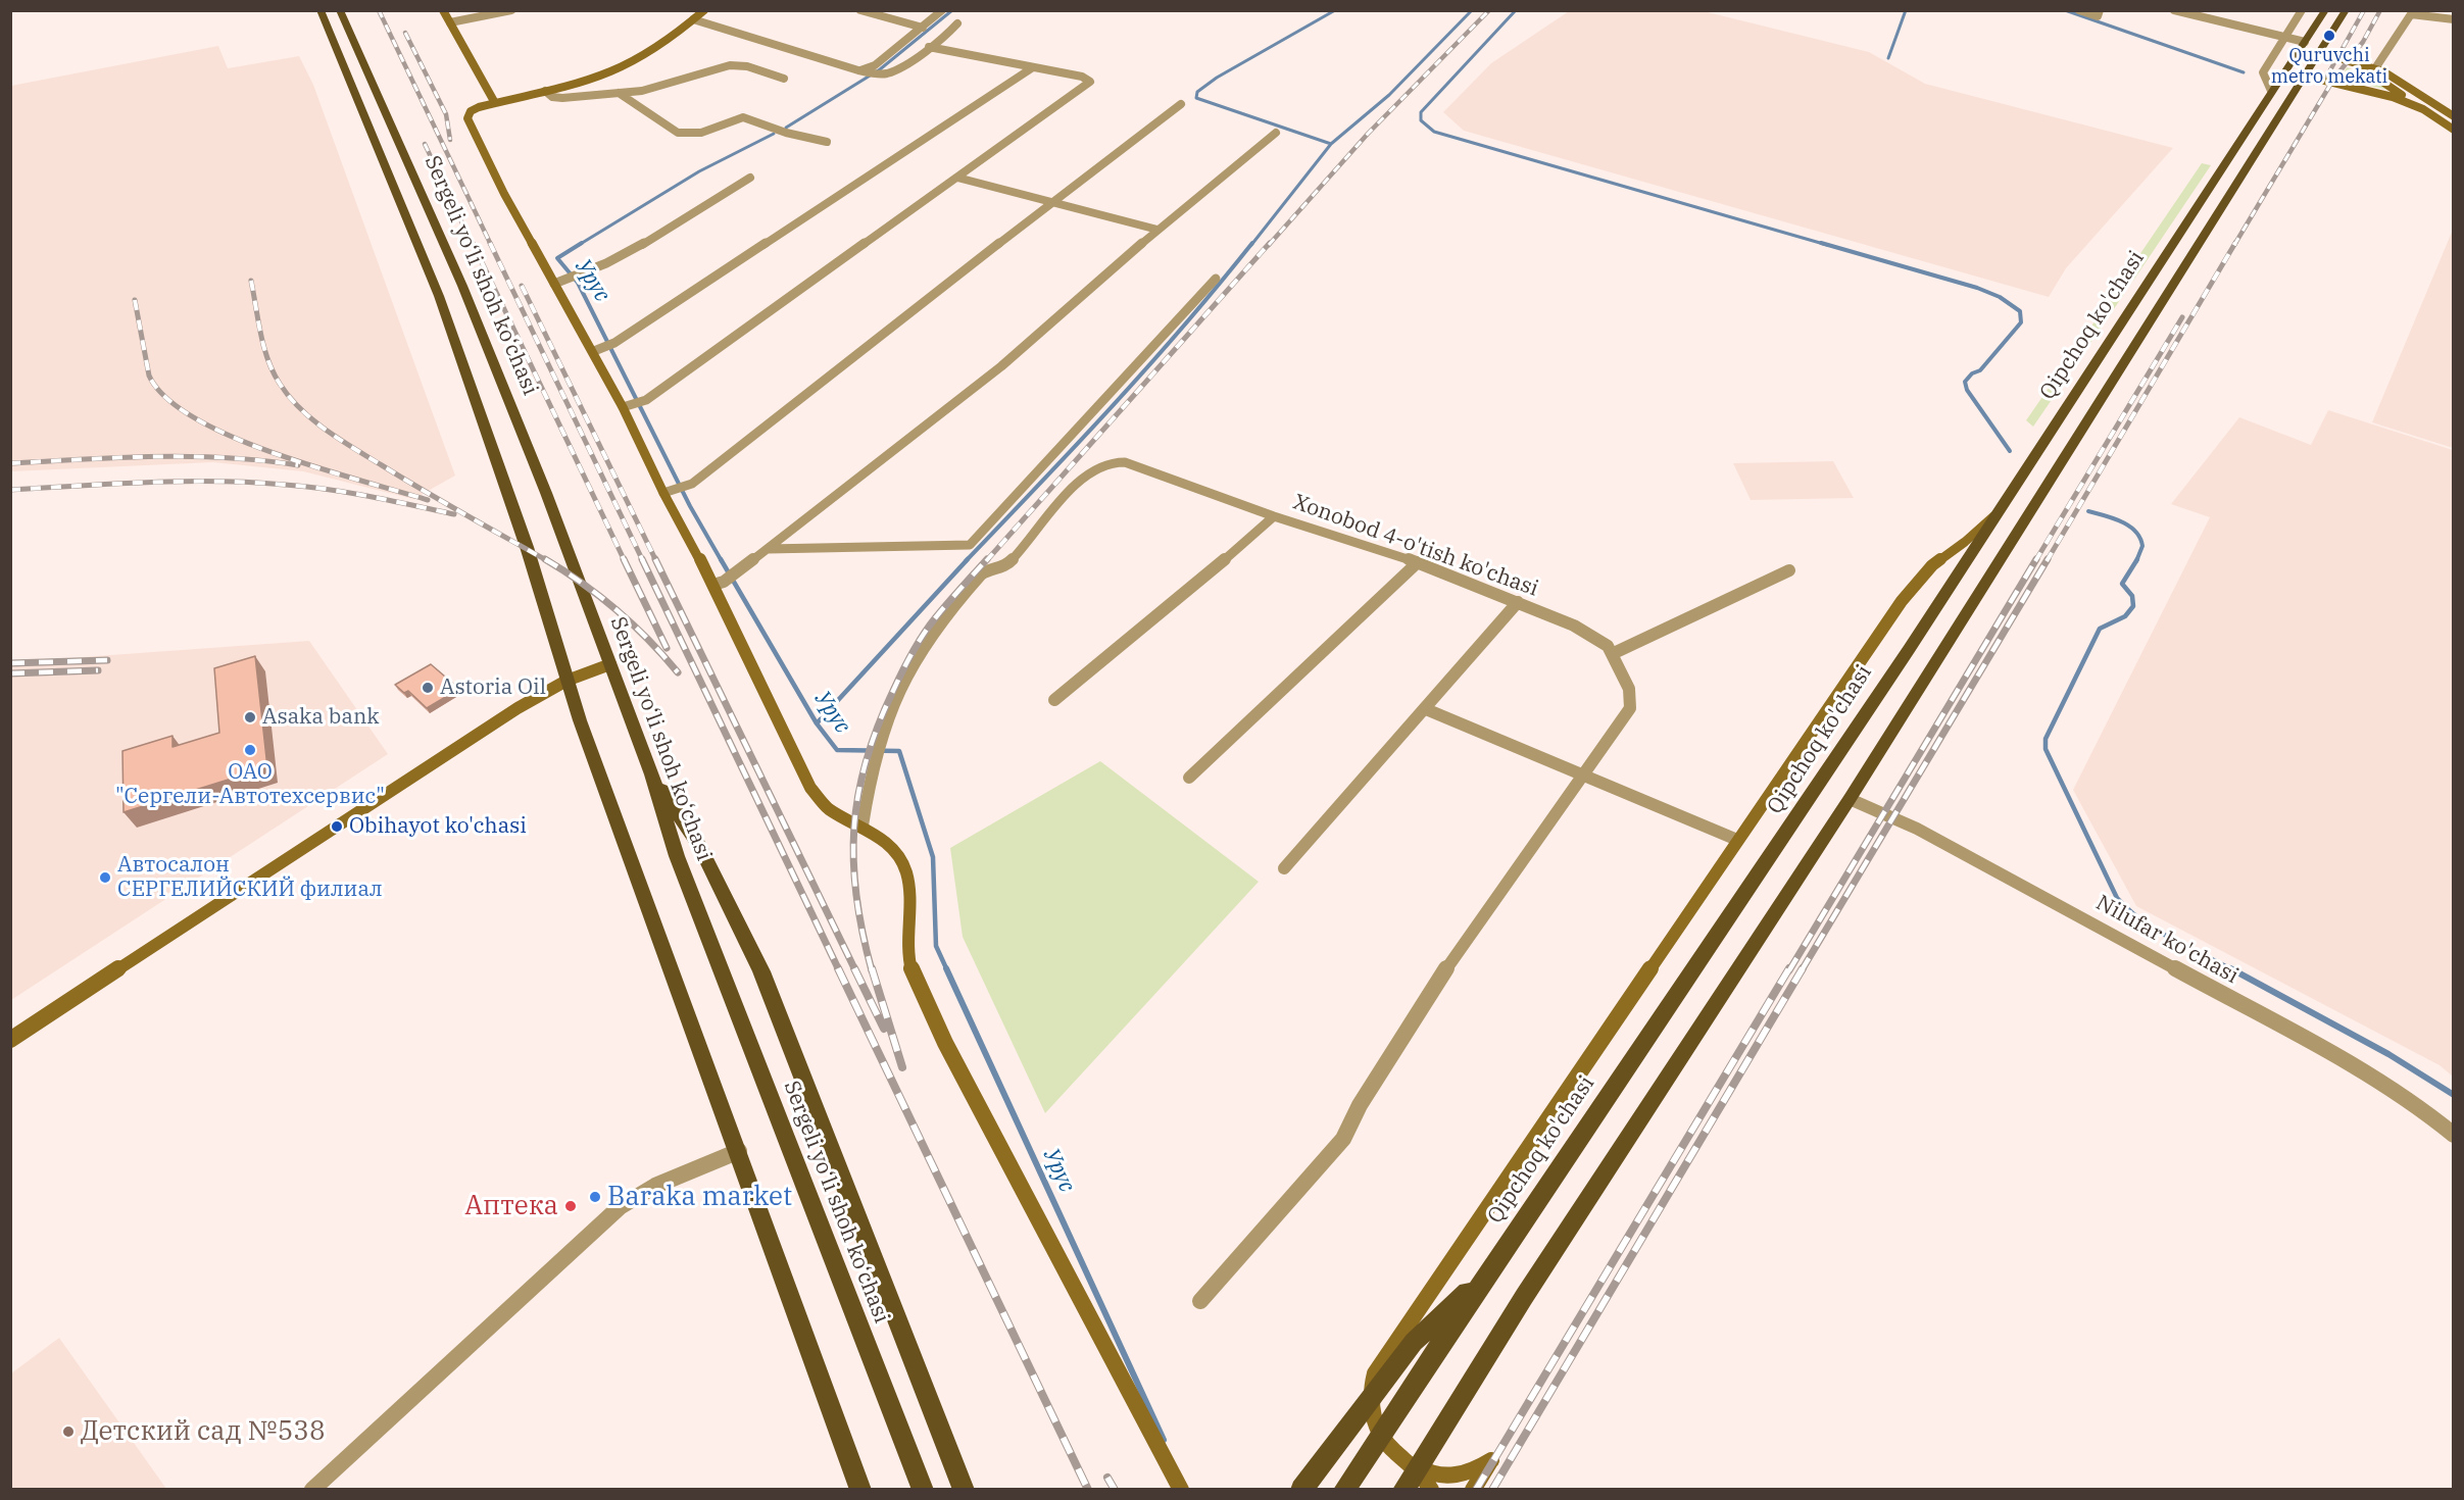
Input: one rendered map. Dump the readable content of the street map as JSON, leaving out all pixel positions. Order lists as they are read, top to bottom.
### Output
{
  "streets": {
    "main road": ["Sergeli yo‘li shoh ko‘chasi", "Qipchoq ko'chasi"],
    "street": ["Xonobod 4-o'tish ko'chasi", "Nilufar ko'chasi"]
  },
  "water": ["Урус"],
  "places": [
    "Quruvchi metro mekati",
    "Astoria Oil",
    "Asaka bank",
    "ОАО \"Сергели-Автотехсервис\"",
    "Obihayot ko'chasi",
    "Автосалон СЕРГЕЛИЙСКИЙ филиал",
    "Baraka market",
    "Аптека",
    "Детский сад №538"
  ]
}
